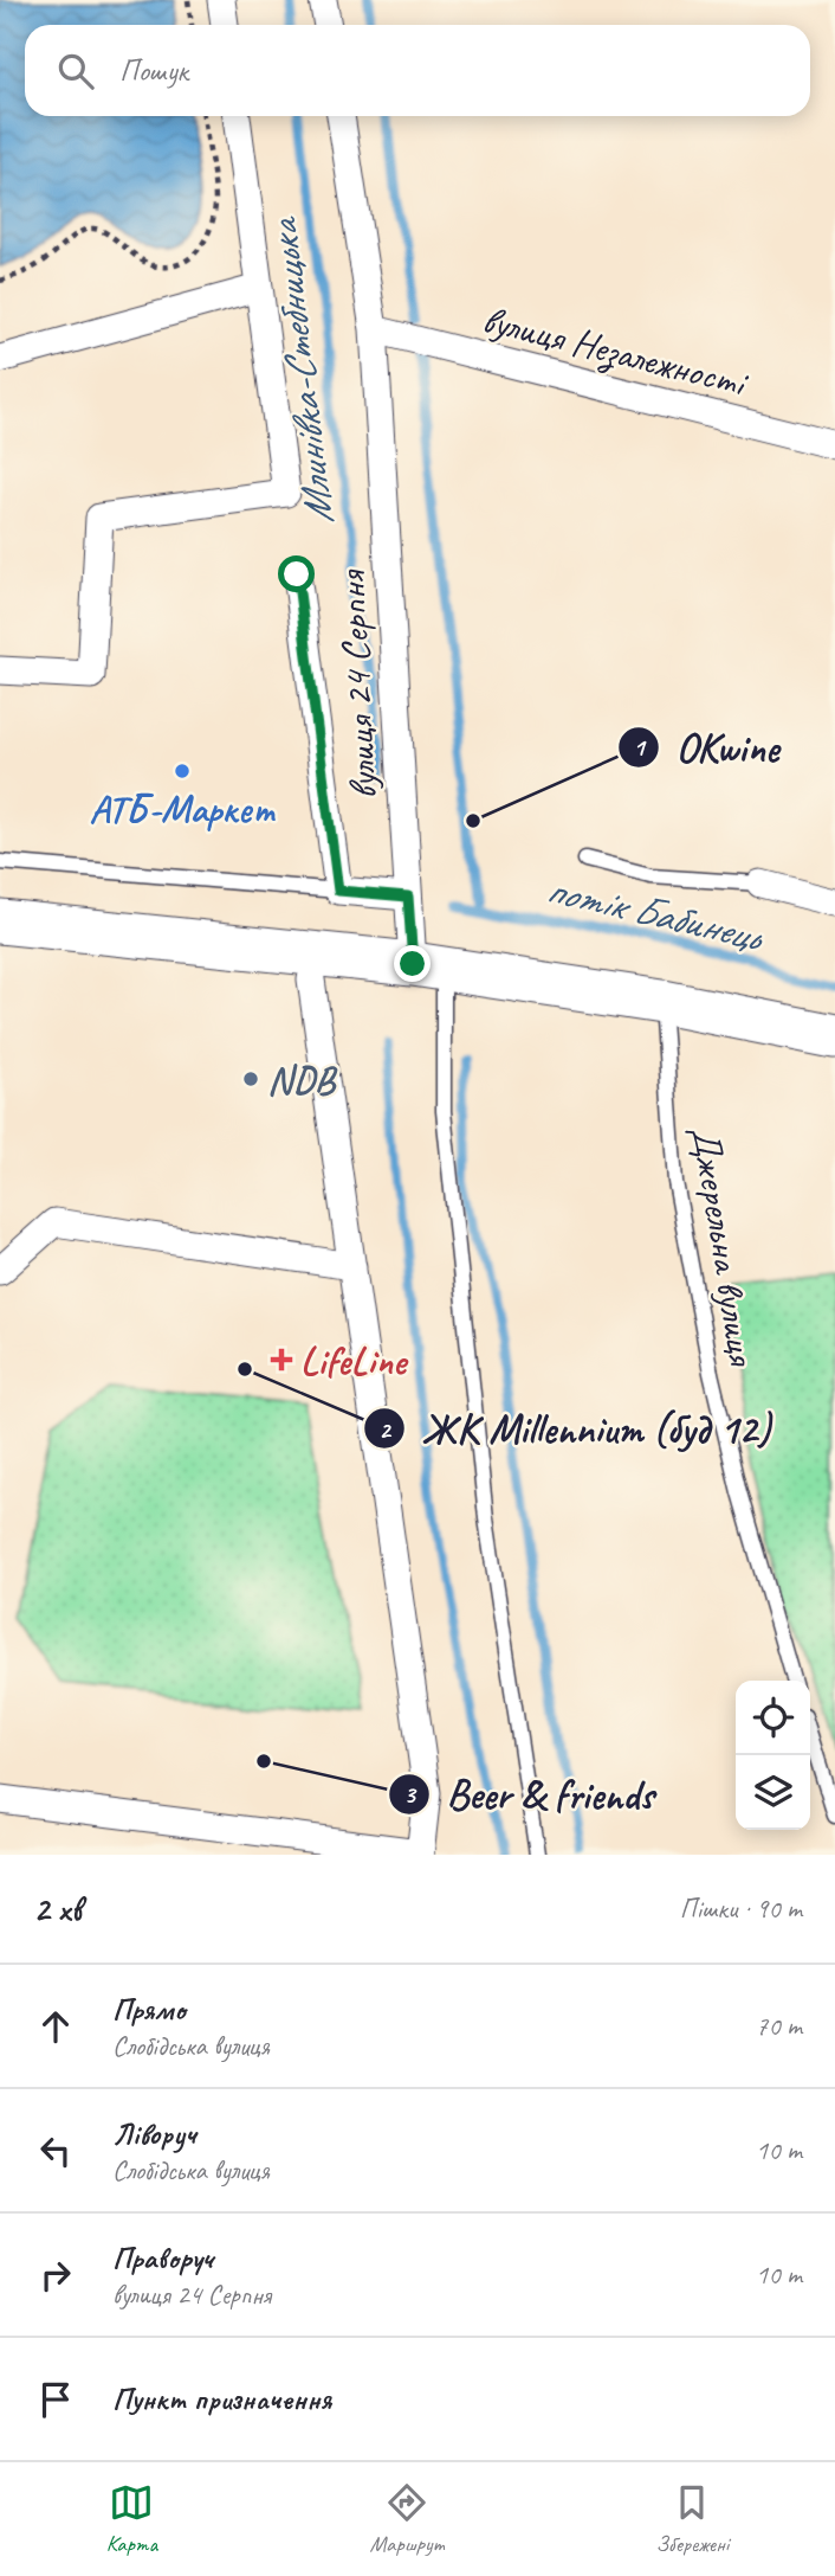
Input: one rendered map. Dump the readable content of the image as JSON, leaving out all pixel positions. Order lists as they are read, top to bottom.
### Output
{
  "streets": {
    "street": ["вулиця Незалежності", "вулиця 24 Серпня"],
    "lane": ["Джерельна вулиця"]
  },
  "crossings": [
    ["вулиця Незалежності", "вулиця 24 Серпня"]
  ],
  "water": ["Млинівка-Стебницька", "потік Бабинець"],
  "places": {
    "other": [
      "АТБ-Маркет",
      "OKwine",
      "NDB",
      "ЖК Millennium (буд 12)",
      "Beer & friends"
    ],
    "health": ["LifeLine"]
  },
  "page": {
    "search": "Пошук",
    "heading": ["2 хв", "Пішки · 90 m"],
    "list": [
      ["Прямо", "Слобідська вулиця", "70 m"],
      ["Ліворуч", "Слобідська вулиця", "10 m"],
      ["Праворуч", "вулиця 24 Серпня", "10 m"],
      "Пункт призначення"
    ],
    "nav": ["Карта", "Маршрут", "Збережені"]
  }
}
